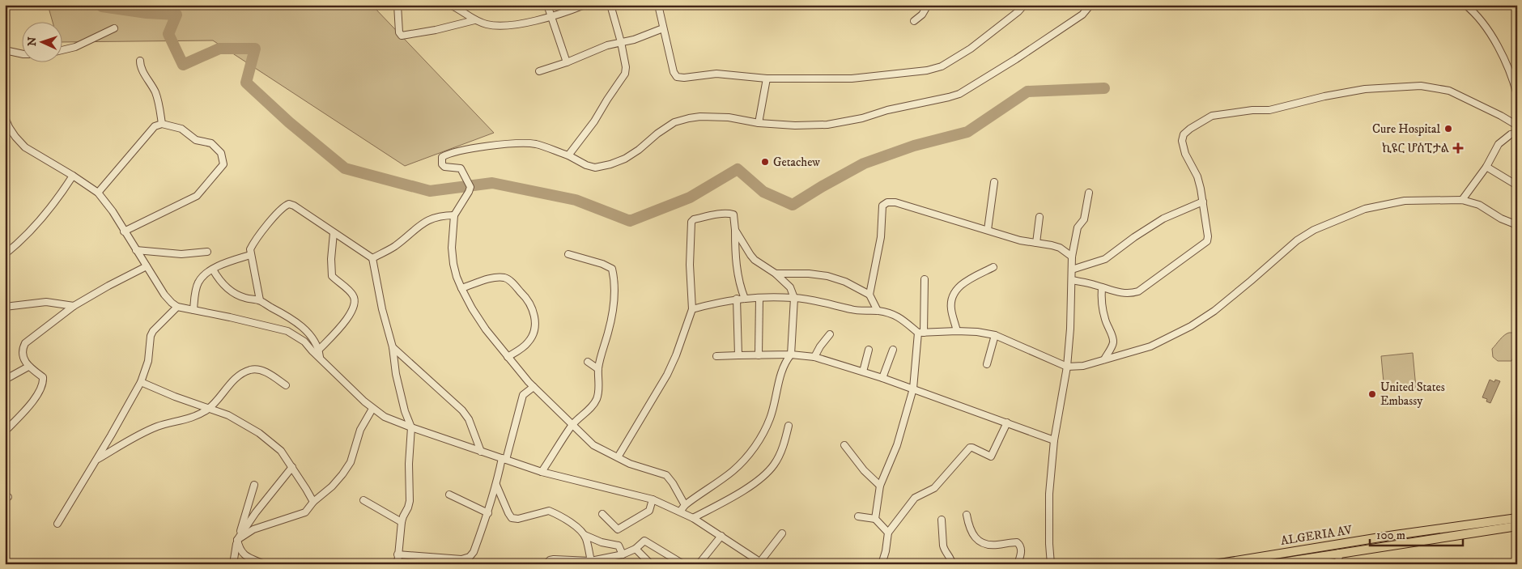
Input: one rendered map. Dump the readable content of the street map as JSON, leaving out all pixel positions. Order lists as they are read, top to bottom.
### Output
{
  "streets": {
    "main road": ["ALGERIA AV"]
  },
  "places": {
    "other": ["Cure Hospital", "Getachew", "United States Embassy"],
    "health": ["ኪዩር ሆስፒታል"]
  },
  "scale_bar": "100 m",
  "north": "left"
}
